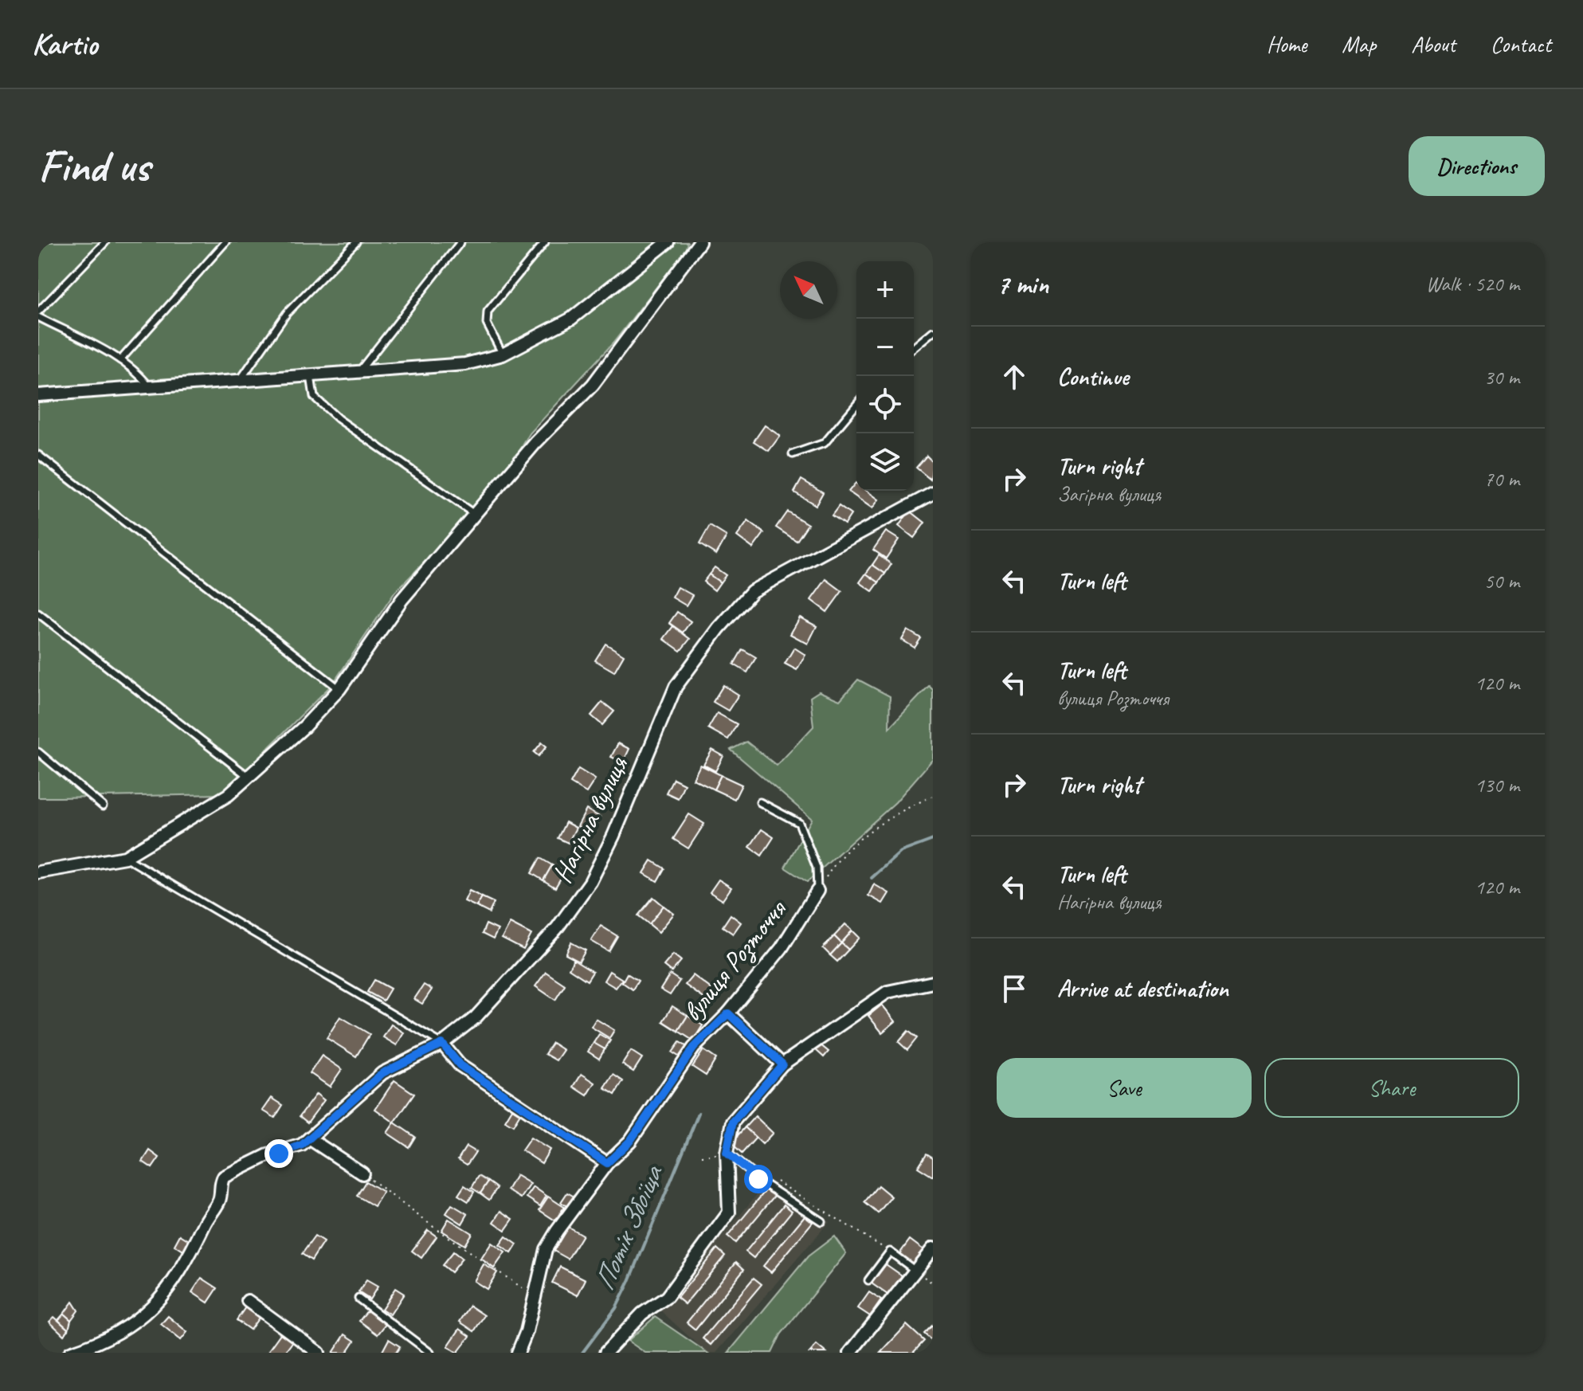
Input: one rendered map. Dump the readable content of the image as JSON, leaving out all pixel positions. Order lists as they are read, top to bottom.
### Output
{
  "streets": {
    "street": ["Нагірна вулиця", "вулиця Розточчя"]
  },
  "water": ["Потік Збоїща"],
  "north": "top left",
  "page": {
    "header": "Kartio",
    "nav": [
      "Home",
      "Map",
      "About",
      "Contact"
    ],
    "buttons": [
      "Directions",
      ["Save", "Share"]
    ],
    "title": "Find us",
    "heading": ["7 min", "Walk · 520 m"],
    "map_buttons": ["+", "−"],
    "list": [
      ["Continue", "30 m"],
      ["Turn right", "Загірна вулиця", "70 m"],
      ["Turn left", "50 m"],
      ["Turn left", "вулиця Розточчя", "120 m"],
      ["Turn right", "130 m"],
      ["Turn left", "Нагірна вулиця", "120 m"],
      "Arrive at destination"
    ]
  }
}
